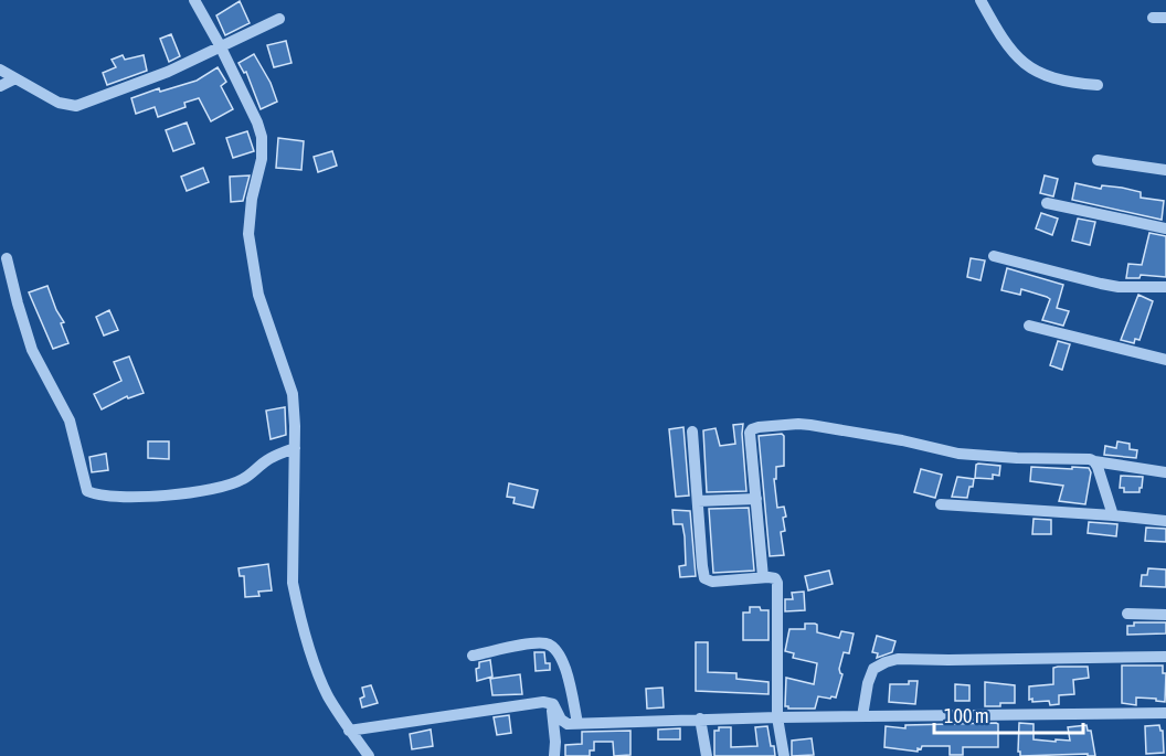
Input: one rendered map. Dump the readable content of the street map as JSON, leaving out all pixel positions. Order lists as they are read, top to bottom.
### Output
{
  "scale_bar": "100 m"
}
